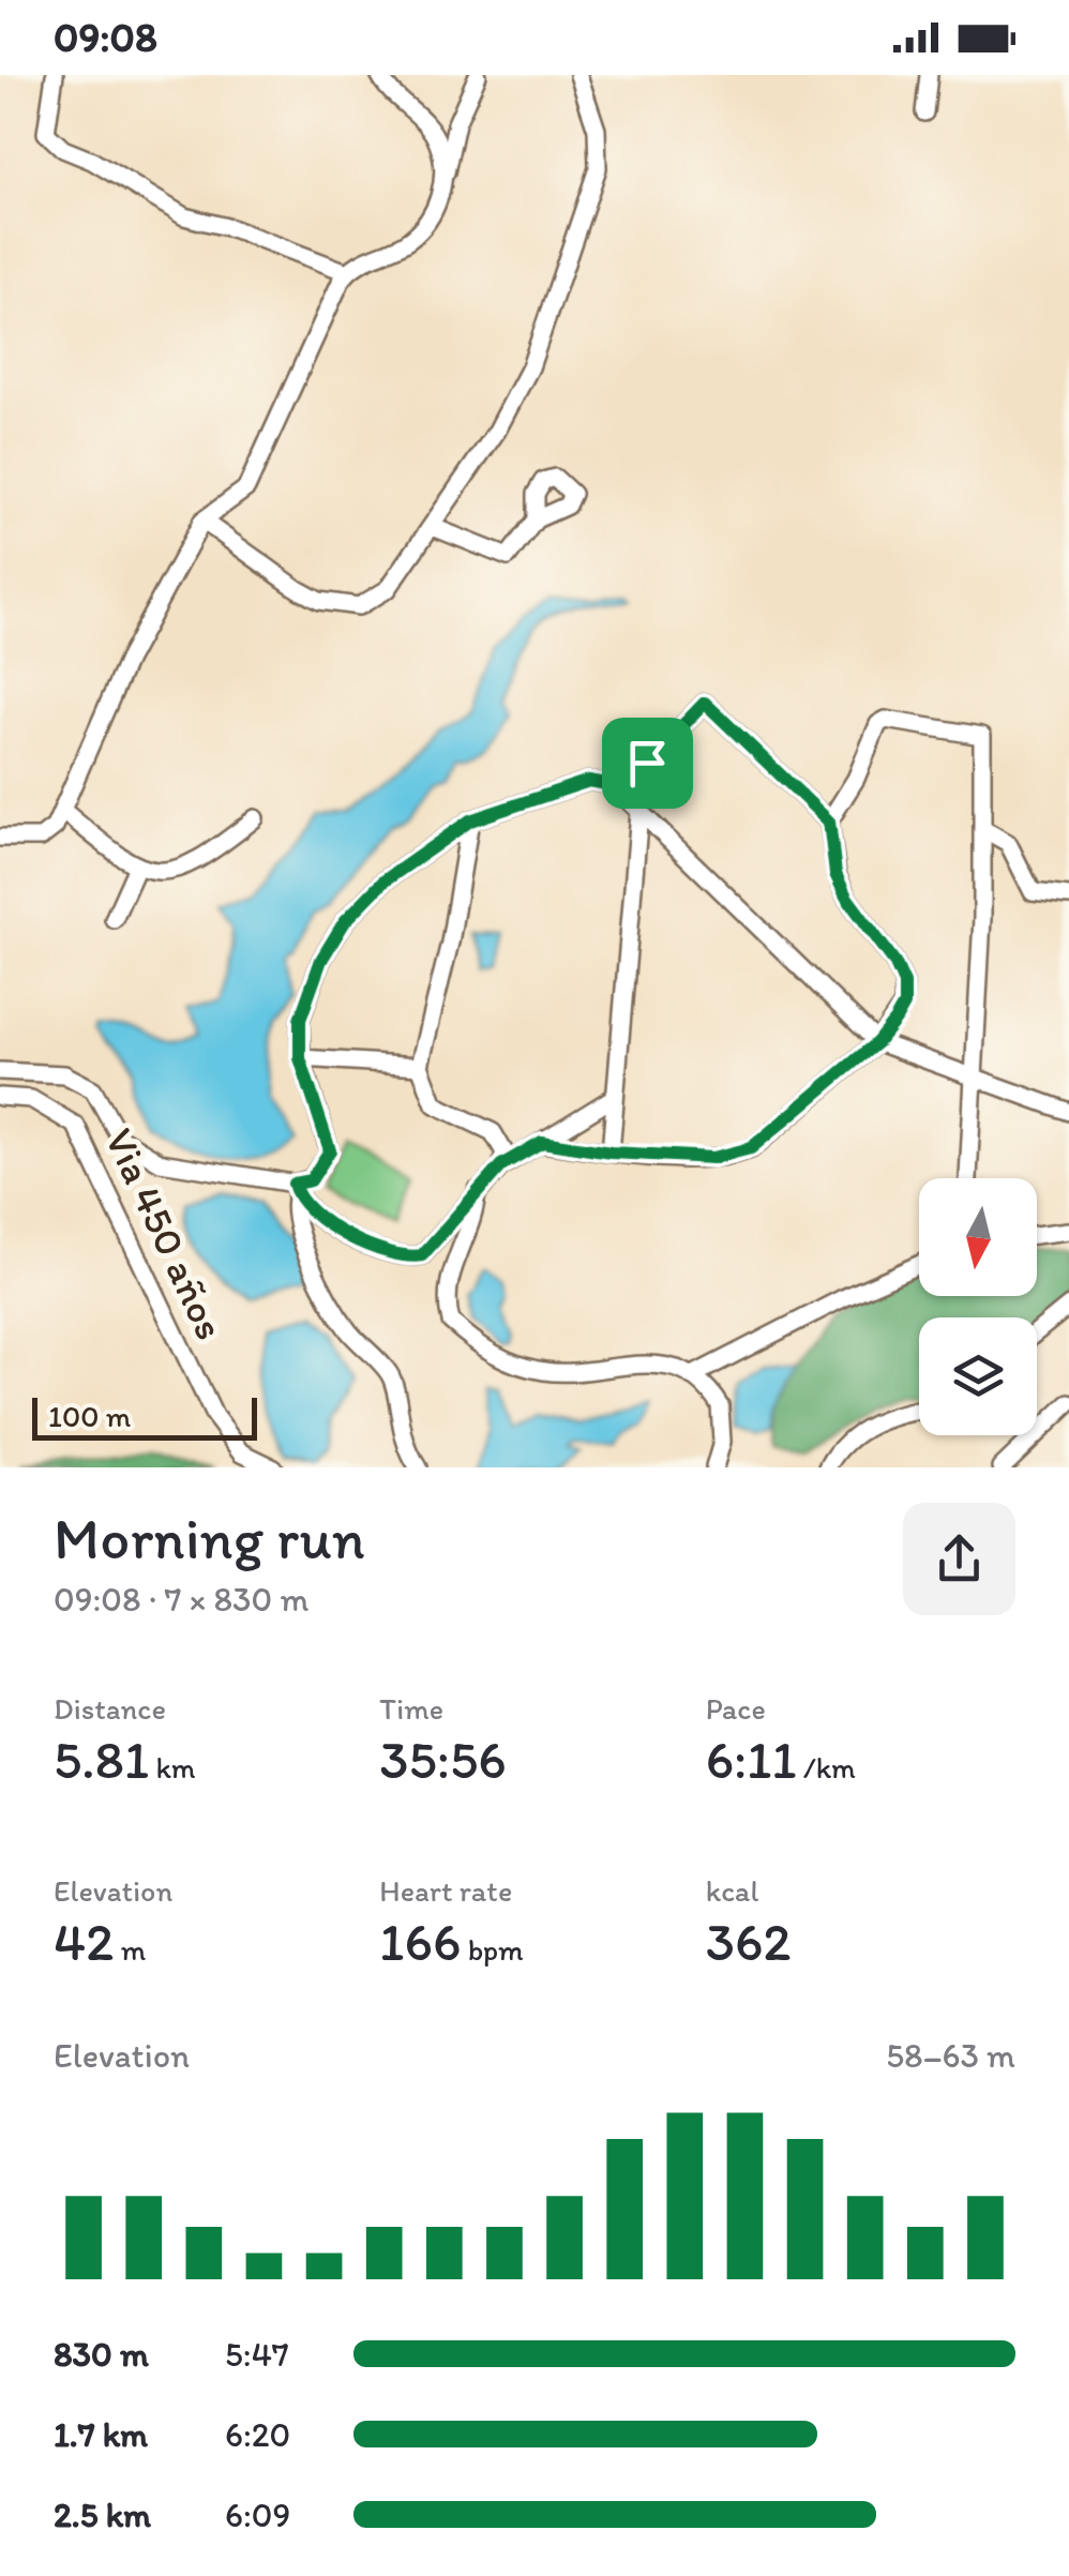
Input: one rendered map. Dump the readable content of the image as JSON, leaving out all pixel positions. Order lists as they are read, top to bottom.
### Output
{
  "streets": {
    "street": ["Via 450 años"]
  },
  "scale_bar": "100 m",
  "north": "bottom",
  "page": {
    "status": "09:08",
    "scale": "100 m",
    "heading": ["Morning run", "09:08 · 7 × 830 m"],
    "stats": [
      ["Distance", "5.81 km"],
      ["Time", "35:56"],
      ["Pace", "6:11 /km"],
      ["Elevation", "42 m"],
      ["Heart rate", "166 bpm"],
      ["kcal", "362"]
    ],
    "chart": ["Elevation", "58–63 m"],
    "list": [
      {
        "name": "830 m",
        "note": "5:47"
      },
      {
        "name": "1.7 km",
        "note": "6:20"
      },
      {
        "name": "2.5 km",
        "note": "6:09"
      }
    ]
  }
}
